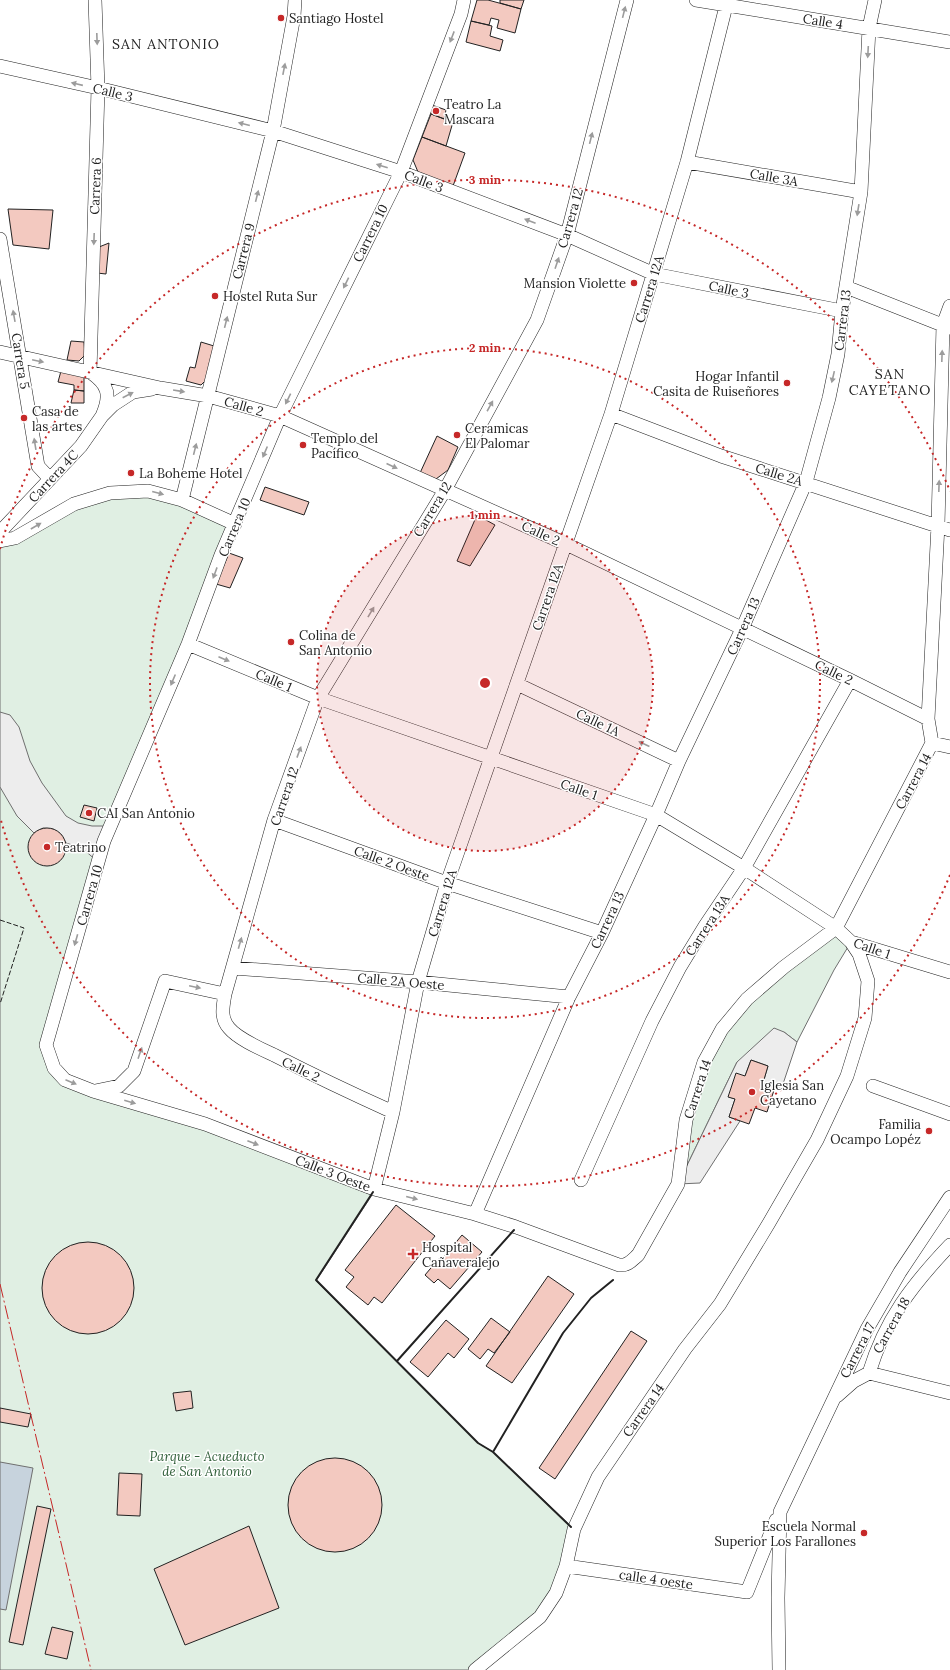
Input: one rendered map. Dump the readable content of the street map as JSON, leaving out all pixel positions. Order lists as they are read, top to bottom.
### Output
{
  "streets": {
    "street": [
      "Calle 4",
      "Calle 3",
      "Calle 3A",
      "Carrera 6",
      "Carrera 12",
      "Carrera 10",
      "Carrera 9",
      "Carrera 12A",
      "Carrera 13",
      "Carrera 5",
      "Calle 2",
      "Calle 2A",
      "Carrera 4C",
      "Calle 1",
      "Calle 1A",
      "Carrera 14",
      "Calle 2 Oeste",
      "Carrera 13A",
      "Calle 2A Oeste",
      "Calle 3 Oeste",
      "Carrera 18",
      "Carrera 17",
      "calle 4 oeste"
    ]
  },
  "crossings": [
    ["Calle 4", "Carrera 12A"],
    ["Calle 4", "Carrera 13"],
    ["Calle 3", "Carrera 6"],
    ["Calle 3", "Carrera 12"],
    ["Calle 3", "Carrera 10"],
    ["Calle 3", "Carrera 9"],
    ["Calle 3", "Carrera 12A"],
    ["Calle 3", "Carrera 13"],
    ["Calle 3A", "Carrera 12A"],
    ["Calle 3A", "Carrera 13"],
    ["Carrera 6", "Calle 2"],
    ["Carrera 6", "Carrera 4C"],
    ["Carrera 12", "Calle 2"],
    ["Carrera 12", "Calle 1"],
    ["Carrera 12", "Calle 2 Oeste"],
    ["Carrera 12", "Calle 2A Oeste"],
    ["Carrera 10", "Calle 2"],
    ["Carrera 10", "Calle 1"],
    ["Carrera 10", "Calle 3 Oeste"],
    ["Carrera 9", "Calle 2"],
    ["Carrera 12A", "Calle 2"],
    ["Carrera 12A", "Calle 2A"],
    ["Carrera 12A", "Calle 1"],
    ["Carrera 12A", "Calle 1A"],
    ["Carrera 12A", "Calle 2 Oeste"],
    ["Carrera 12A", "Calle 2A Oeste"],
    ["Carrera 12A", "Calle 3 Oeste"],
    ["Carrera 13", "Calle 2"],
    ["Carrera 13", "Calle 2A"],
    ["Carrera 13", "Calle 1"],
    ["Carrera 13", "Calle 1A"],
    ["Carrera 13", "Calle 2 Oeste"],
    ["Carrera 13", "Calle 2A Oeste"],
    ["Carrera 13", "Calle 3 Oeste"],
    ["Carrera 5", "Calle 2"],
    ["Carrera 5", "Carrera 4C"],
    ["Calle 2", "Carrera 4C"],
    ["Calle 2", "Carrera 14"],
    ["Calle 2", "Carrera 13A"],
    ["Calle 2A", "Carrera 14"],
    ["Calle 1", "Carrera 14"],
    ["Calle 1", "Carrera 13A"],
    ["Carrera 14", "Calle 3 Oeste"],
    ["Carrera 14", "calle 4 oeste"],
    ["Carrera 17", "calle 4 oeste"]
  ],
  "one_way": [
    "Calle 3",
    "Carrera 6",
    "Carrera 12",
    "Carrera 10",
    "Carrera 9",
    "Carrera 5",
    "Calle 1A",
    "Calle 3 Oeste"
  ],
  "districts": ["SAN ANTONIO", "SAN CAYETANO"],
  "parks": ["Parque - Acueducto de San Antonio"],
  "places": {
    "other": [
      "Santiago Hostel",
      "Teatro La Mascara",
      "Mansion Violette",
      "Hostel Ruta Sur",
      "Hogar Infantil Casita de Ruiseñores",
      "Casa de las artes",
      "Ceramicas El Palomar",
      "Templo del Pacífico",
      "La Boheme Hotel",
      "Colina de San Antonio",
      "CAI San Antonio",
      "Teatrino",
      "Iglesia San Cayetano",
      "Familia Ocampo Lopéz",
      "Escuela Normal Superior Los Farallones"
    ],
    "health": ["Hospital Cañaveralejo"]
  },
  "rings": ["3 min", "2 min", "1 min"]
}
